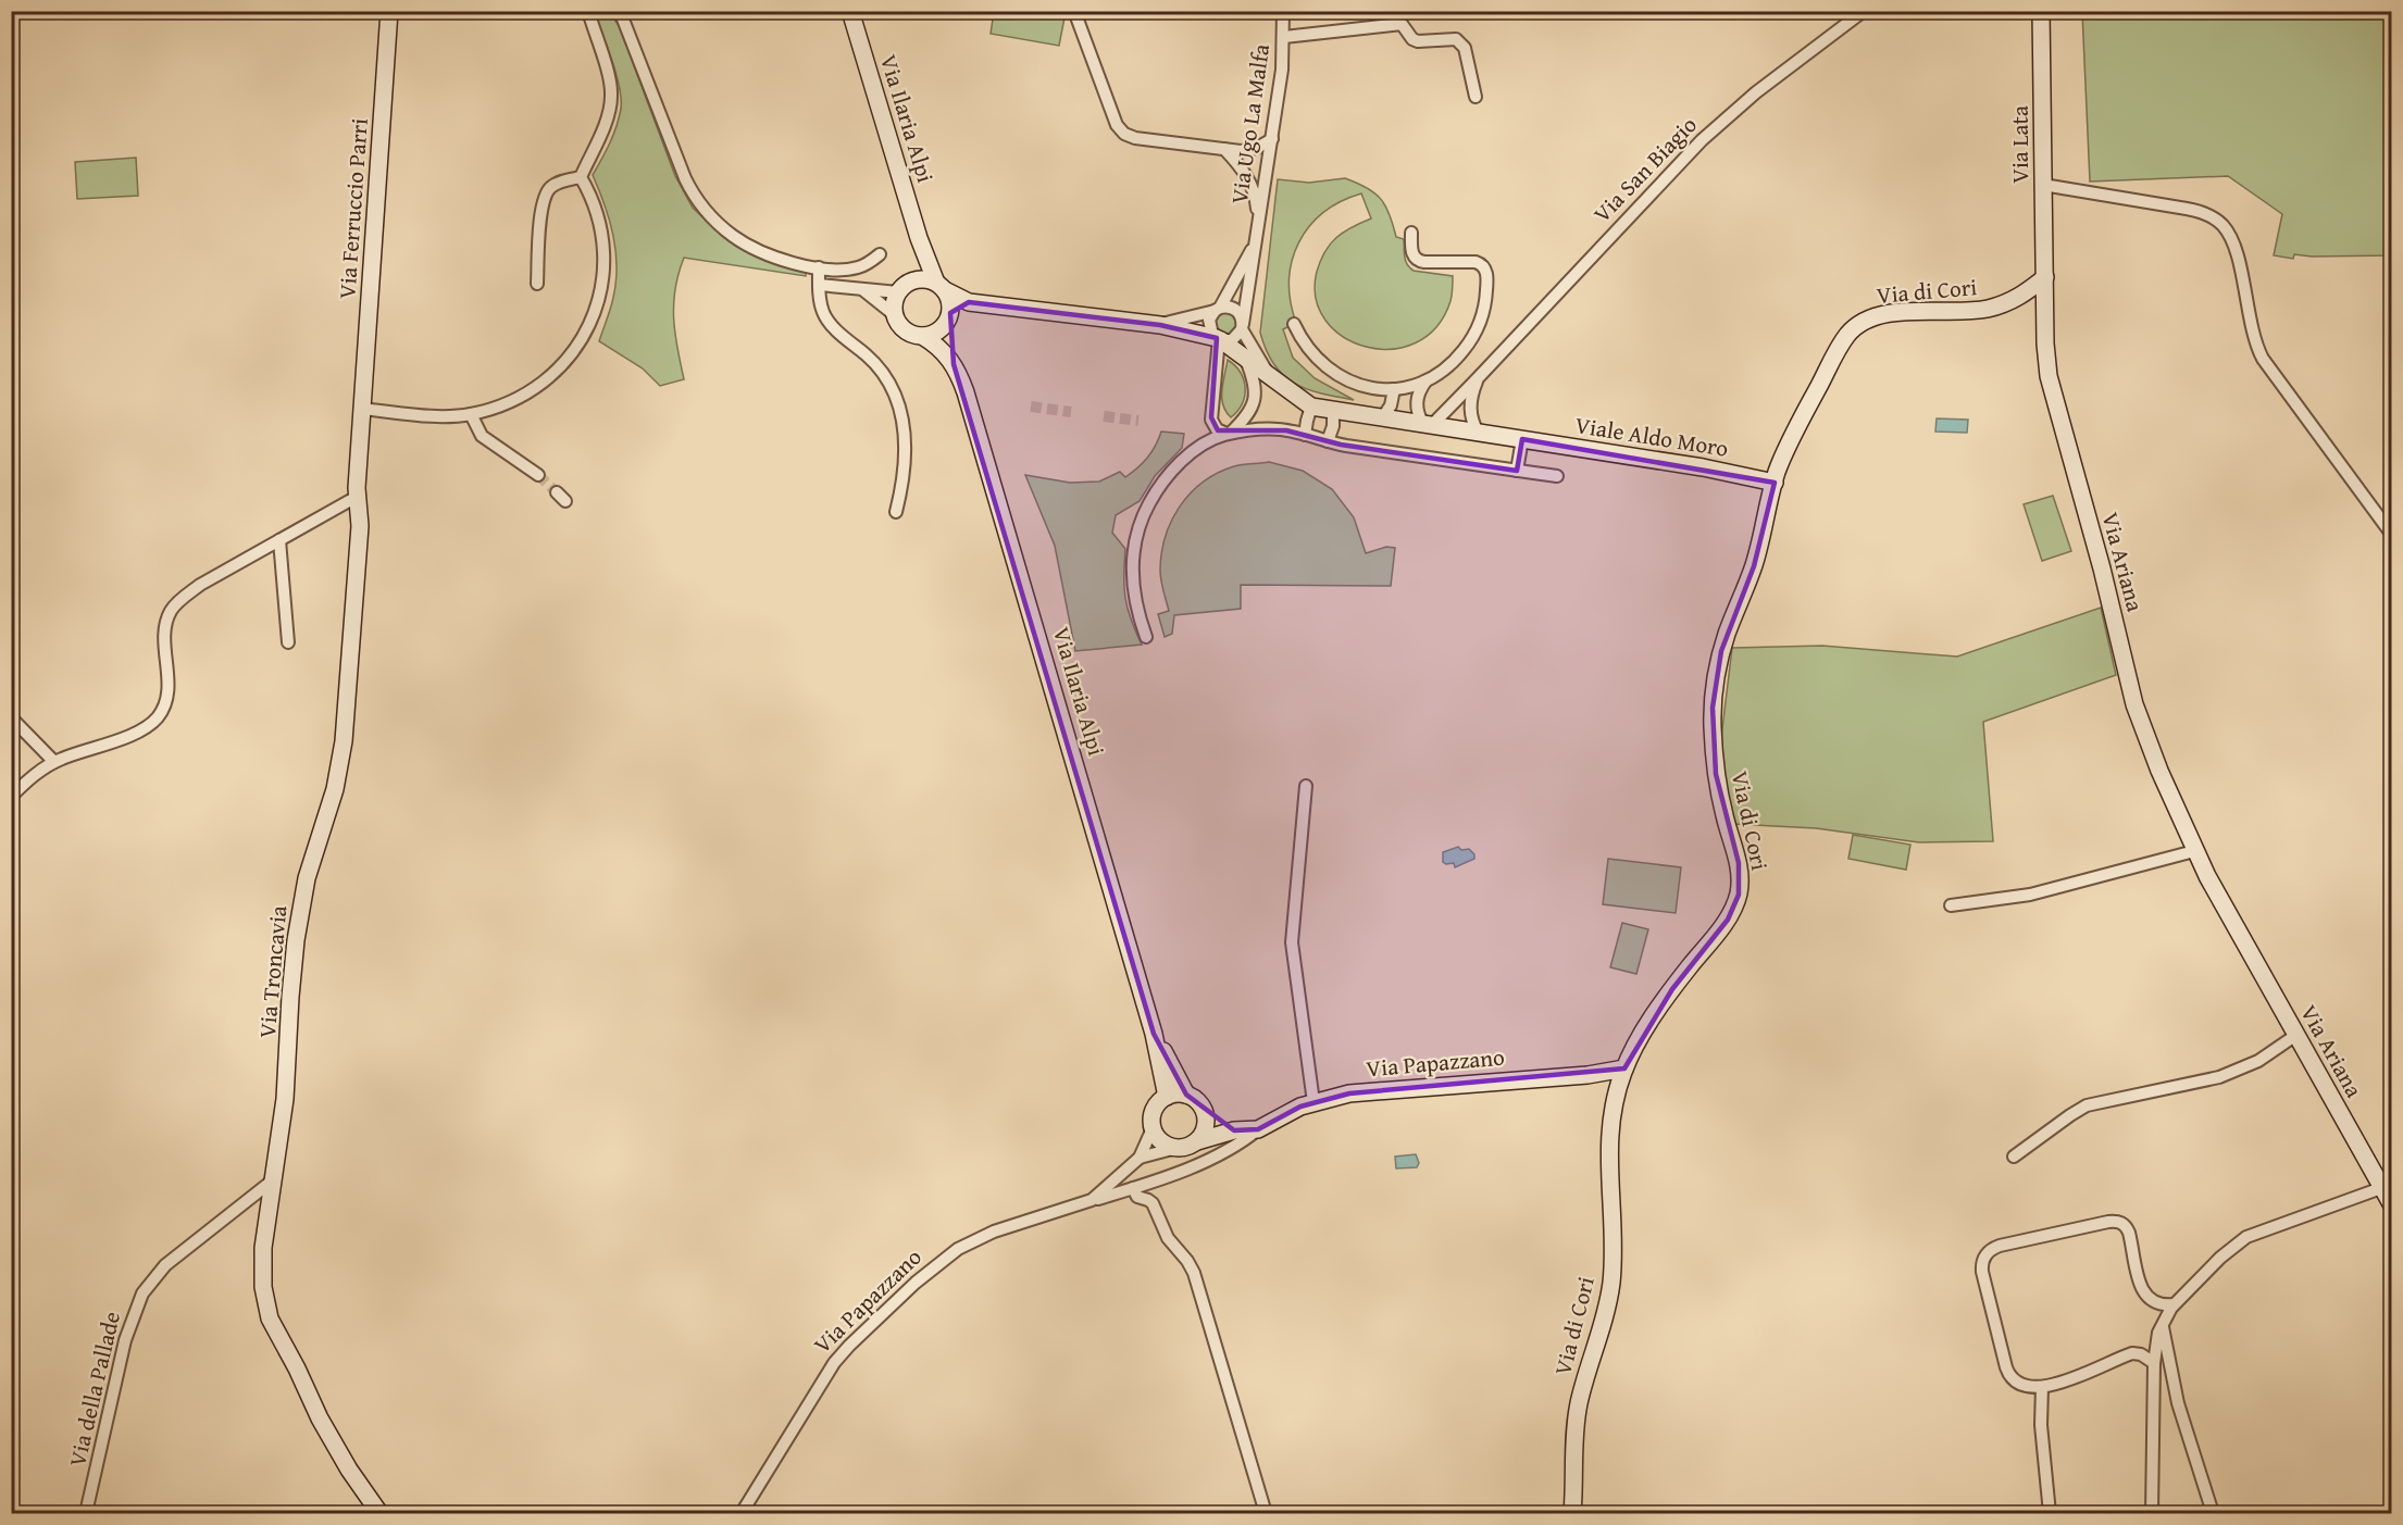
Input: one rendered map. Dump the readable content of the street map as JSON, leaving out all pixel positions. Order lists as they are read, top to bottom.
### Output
{
  "streets": {
    "street": [
      "Via Ilaria Alpi",
      "Via Ugo La Malfa",
      "Via Lata",
      "Via San Biagio",
      "Via Ferruccio Parri",
      "Via di Cori",
      "Viale Aldo Moro",
      "Via Ariana",
      "Via Troncavia",
      "Via Papazzano",
      "Via della Pallade"
    ]
  },
  "crossings": [
    ["Via Ilaria Alpi", "Via Papazzano"],
    ["Via Lata", "Via di Cori"],
    ["Via Lata", "Via Ariana"],
    ["Via San Biagio", "Viale Aldo Moro"],
    ["Via Ferruccio Parri", "Via Troncavia"],
    ["Via di Cori", "Viale Aldo Moro"],
    ["Via di Cori", "Via Ariana"],
    ["Via di Cori", "Via Papazzano"],
    ["Via Troncavia", "Via della Pallade"]
  ]
}
